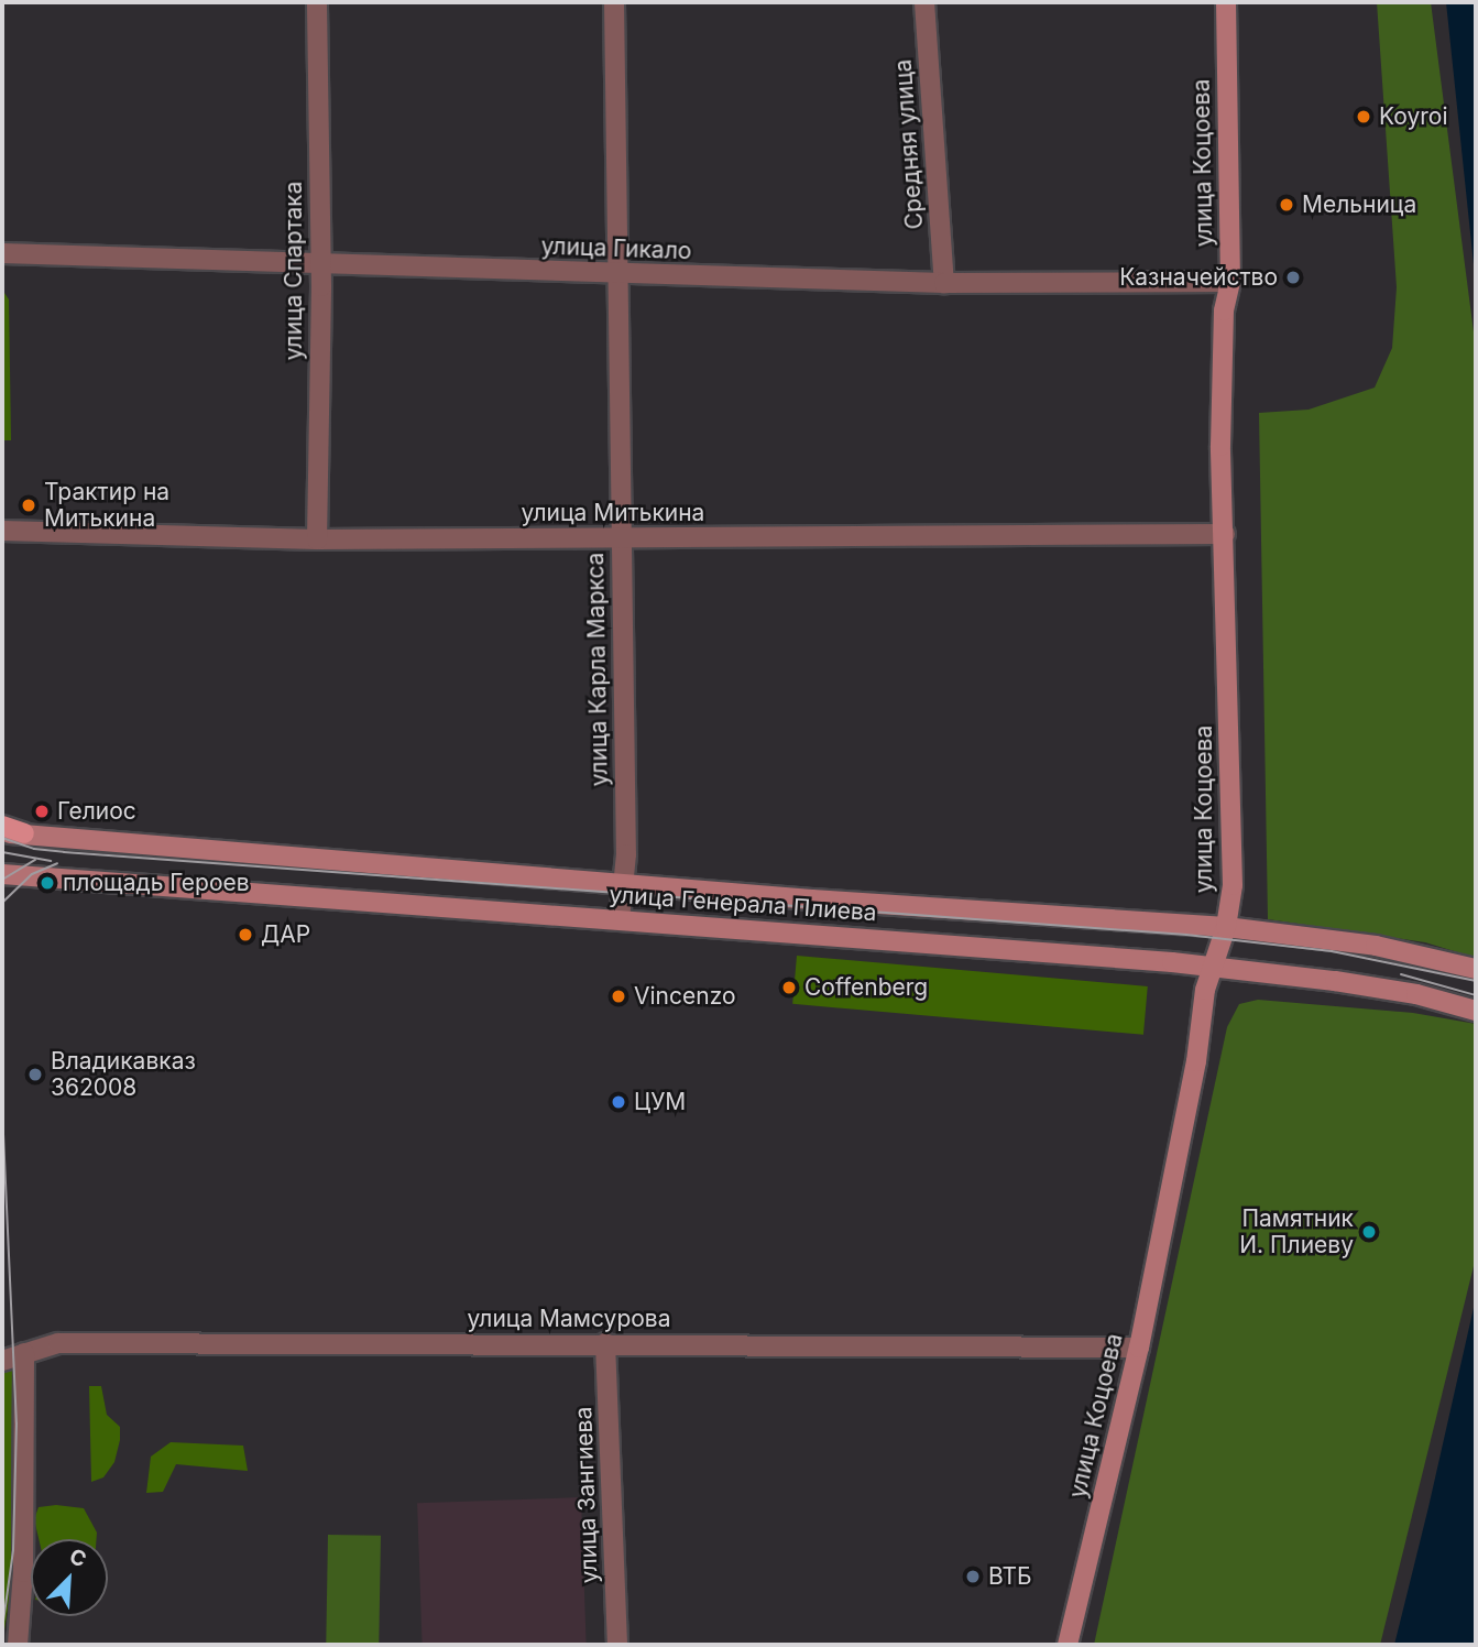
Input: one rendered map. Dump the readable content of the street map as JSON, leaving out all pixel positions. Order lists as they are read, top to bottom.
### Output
{
  "streets": {
    "main road": ["улица Коцоева", "улица Генерала Плиева"],
    "street": [
      "Средняя улица",
      "улица Гикало",
      "улица Спартака",
      "улица Митькина",
      "улица Карла Маркса",
      "улица Мамсурова",
      "улица Зангиева"
    ]
  },
  "crossings": [
    ["Средняя улица", "улица Гикало"],
    ["улица Коцоева", "улица Гикало"],
    ["улица Коцоева", "улица Митькина"],
    ["улица Коцоева", "улица Генерала Плиева"],
    ["улица Коцоева", "улица Мамсурова"],
    ["улица Гикало", "улица Спартака"],
    ["улица Гикало", "улица Карла Маркса"],
    ["улица Спартака", "улица Митькина"],
    ["улица Митькина", "улица Карла Маркса"],
    ["улица Карла Маркса", "улица Генерала Плиева"],
    ["улица Мамсурова", "улица Зангиева"]
  ],
  "places": [
    "Koyroi",
    "Мельница",
    "Казначейство",
    "Трактир на Митькина",
    "Гелиос",
    "площадь Героев",
    "ДАР",
    "Coffenberg",
    "Vincenzo",
    "Владикавказ 362008",
    "ЦУМ",
    "Памятник И. Плиеву",
    "ВТБ"
  ],
  "north": "top right"
}
